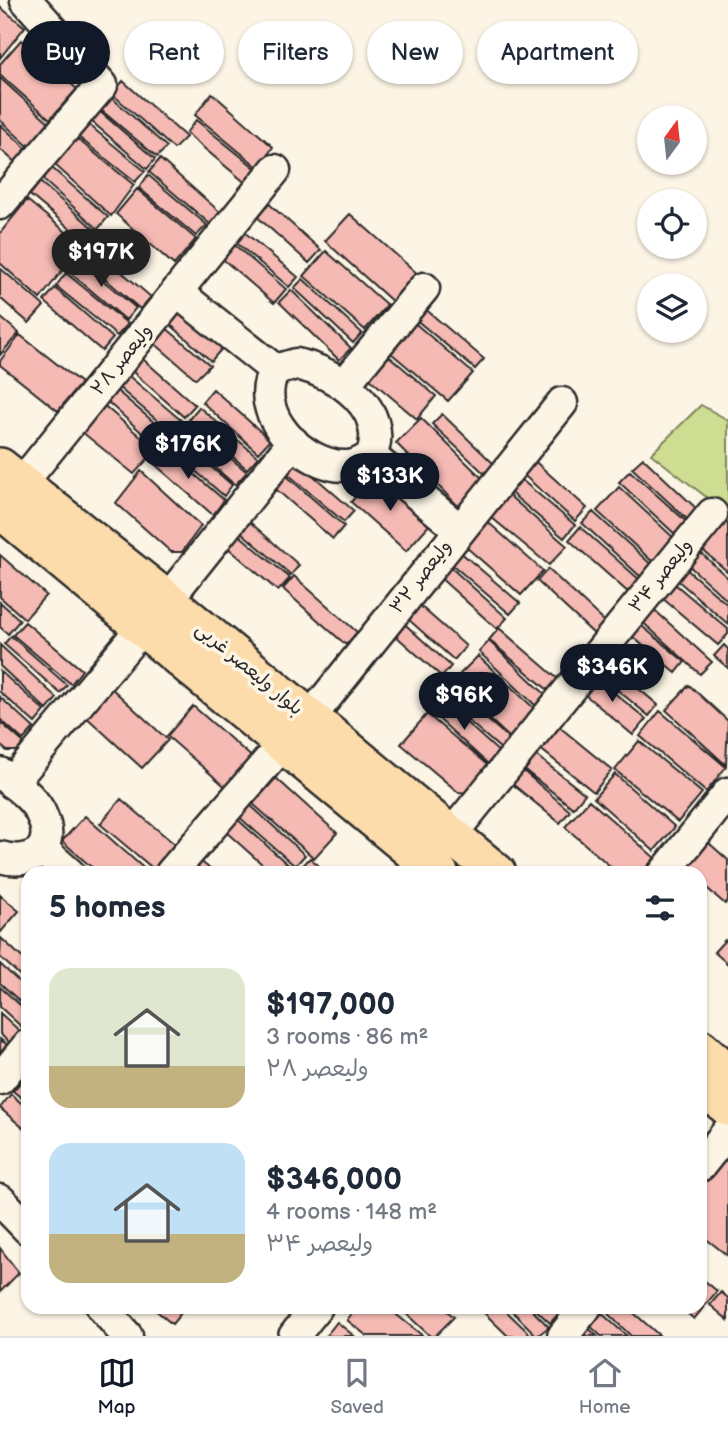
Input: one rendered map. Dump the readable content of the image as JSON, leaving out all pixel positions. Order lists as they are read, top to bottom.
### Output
{
  "streets": {
    "main road": ["بلوار ولیعصر غربی"],
    "street": ["ولیعصر ۲۸", "ولیعصر ۳۴", "ولیعصر ۳۲"]
  },
  "crossings": [
    ["ولیعصر ۲۸", "بلوار ولیعصر غربی"],
    ["ولیعصر ۳۴", "بلوار ولیعصر غربی"],
    ["ولیعصر ۳۲", "بلوار ولیعصر غربی"]
  ],
  "north": "top",
  "page": {
    "chip": [
      "Buy",
      "Rent",
      "Filters",
      "New",
      "Apartment"
    ],
    "price": [
      "$197K",
      "$176K",
      "$133K",
      "$346K",
      "$96K"
    ],
    "heading": "5 homes",
    "list": [
      {
        "name": "$197,000",
        "note": "3 rooms · 86 m² · ولیعصر ۲۸"
      },
      {
        "name": "$346,000",
        "note": "4 rooms · 148 m² · ولیعصر ۳۴"
      }
    ],
    "tabs": ["Map", "Saved", "Home"]
  }
}
